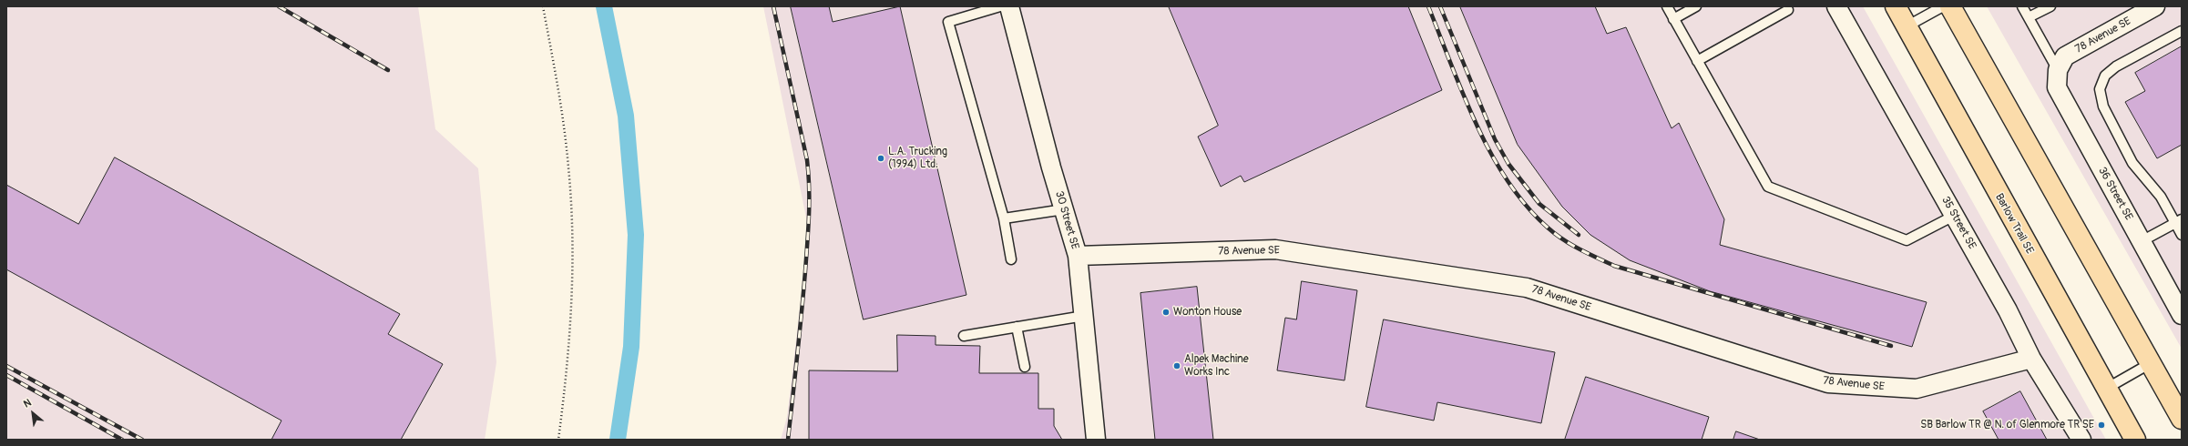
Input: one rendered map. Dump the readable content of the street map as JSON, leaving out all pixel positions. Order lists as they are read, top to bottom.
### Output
{
  "streets": {
    "main road": ["Barlow Trail SE"],
    "street": [
      "78 Avenue SE",
      "36 Street SE",
      "30 Street SE",
      "35 Street SE"
    ]
  },
  "crossings": [
    ["78 Avenue SE", "36 Street SE"],
    ["78 Avenue SE", "30 Street SE"],
    ["78 Avenue SE", "35 Street SE"]
  ],
  "places": [
    "L.A. Trucking (1994) Ltd.",
    "Wonton House",
    "Alpek Machine Works Inc",
    "SB Barlow TR @ N. of Glenmore TR SE"
  ],
  "north": "top left"
}
